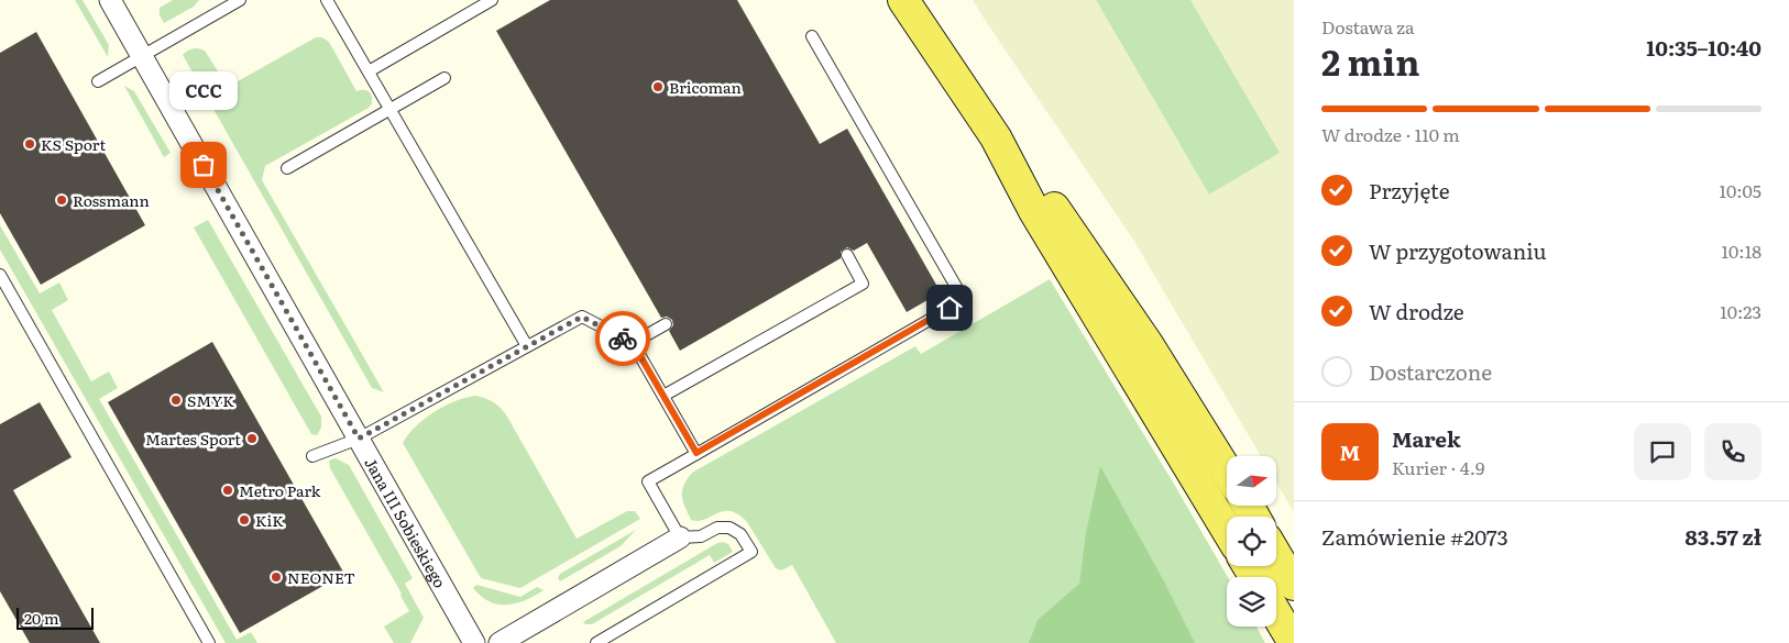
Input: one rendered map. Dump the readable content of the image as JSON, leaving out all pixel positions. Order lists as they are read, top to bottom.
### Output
{
  "streets": {
    "street": ["Jana III Sobieskiego"]
  },
  "places": [
    "Bricoman",
    "KS Sport",
    "CCC",
    "Rossmann",
    "SMYK",
    "Martes Sport",
    "Metro Park",
    "KiK",
    "NEONET"
  ],
  "scale_bar": "20 m",
  "north": "right",
  "page": {
    "heading": ["2 min", "Dostawa za", "10:35–10:40"],
    "panel": [
      "Marek",
      "Kurier · 4.9",
      "Zamówienie #2073",
      "83.57 zł"
    ],
    "bubble": "CCC",
    "bar": "W drodze · 110 m",
    "list": [
      ["Przyjęte", "10:05"],
      ["W przygotowaniu", "10:18"],
      ["W drodze", "10:23"],
      "Dostarczone"
    ],
    "round": "M",
    "scale": "20 m"
  }
}
